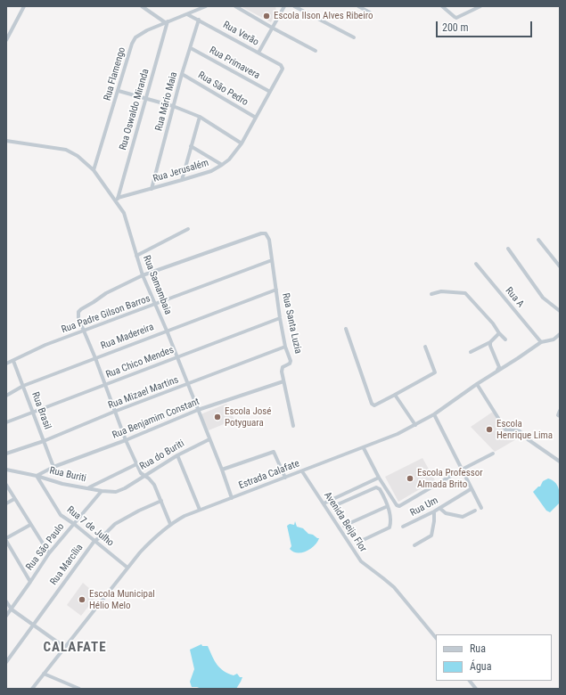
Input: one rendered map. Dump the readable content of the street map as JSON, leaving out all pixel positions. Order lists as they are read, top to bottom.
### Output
{
  "streets": {
    "street": [
      "Rua Verão",
      "Rua Primavera",
      "Rua Flamengo",
      "Rua São Pedro",
      "Rua Mário Maia",
      "Rua Oswaldo Miranda",
      "Rua Jerusalém",
      "Rua Samambaia",
      "Rua A",
      "Rua Padre Gilson Barros",
      "Rua Santa Luzia",
      "Rua Madereira",
      "Rua Chico Mendes",
      "Rua Mizael Martins",
      "Rua Brasil",
      "Rua Benjamim Constant",
      "Rua do Buriti",
      "Rua Buriti",
      "Estrada Calafate",
      "Rua Um",
      "Avenida Beija Flor",
      "Rua 7 de Julho",
      "Rua São Paulo",
      "Rua Marcília"
    ]
  },
  "crossings": [
    ["Rua Verão", "Rua Flamengo"],
    ["Rua Verão", "Rua Mário Maia"],
    ["Rua Verão", "Rua Jerusalém"],
    ["Rua Primavera", "Rua Mário Maia"],
    ["Rua Primavera", "Rua Jerusalém"],
    ["Rua Flamengo", "Rua Oswaldo Miranda"],
    ["Rua Flamengo", "Rua Samambaia"],
    ["Rua São Pedro", "Rua Mário Maia"],
    ["Rua São Pedro", "Rua Jerusalém"],
    ["Rua Mário Maia", "Rua Jerusalém"],
    ["Rua Oswaldo Miranda", "Rua Jerusalém"],
    ["Rua Oswaldo Miranda", "Rua Samambaia"],
    ["Rua Jerusalém", "Rua Samambaia"],
    ["Rua Samambaia", "Rua Padre Gilson Barros"],
    ["Rua Samambaia", "Rua Santa Luzia"],
    ["Rua Samambaia", "Rua Madereira"],
    ["Rua Samambaia", "Rua Chico Mendes"],
    ["Rua Samambaia", "Rua Mizael Martins"],
    ["Rua Samambaia", "Rua Benjamim Constant"],
    ["Rua Samambaia", "Rua do Buriti"],
    ["Rua Samambaia", "Estrada Calafate"],
    ["Rua A", "Estrada Calafate"],
    ["Rua Padre Gilson Barros", "Rua Santa Luzia"],
    ["Rua Padre Gilson Barros", "Rua Brasil"],
    ["Rua Santa Luzia", "Rua Madereira"],
    ["Rua Santa Luzia", "Rua Chico Mendes"],
    ["Rua Santa Luzia", "Rua Mizael Martins"],
    ["Rua Santa Luzia", "Rua Benjamim Constant"],
    ["Rua Madereira", "Rua Brasil"],
    ["Rua Chico Mendes", "Rua Brasil"],
    ["Rua Mizael Martins", "Rua Brasil"],
    ["Rua Brasil", "Rua Benjamim Constant"],
    ["Rua Benjamim Constant", "Rua Buriti"],
    ["Rua Benjamim Constant", "Rua 7 de Julho"],
    ["Rua do Buriti", "Rua Buriti"],
    ["Rua Buriti", "Rua 7 de Julho"],
    ["Rua Buriti", "Rua São Paulo"],
    ["Estrada Calafate", "Avenida Beija Flor"],
    ["Estrada Calafate", "Rua 7 de Julho"],
    ["Rua 7 de Julho", "Rua São Paulo"],
    ["Rua 7 de Julho", "Rua Marcília"]
  ],
  "districts": ["CALAFATE"],
  "places": [
    "Escola Ilson Alves Ribeiro",
    "Escola José Potyguara",
    "Escola Henrique Lima",
    "Escola Professor Almada Brito",
    "Escola Municipal Hélio Melo"
  ],
  "legend": ["Rua", "Água"],
  "scale_bar": "200 m"
}
